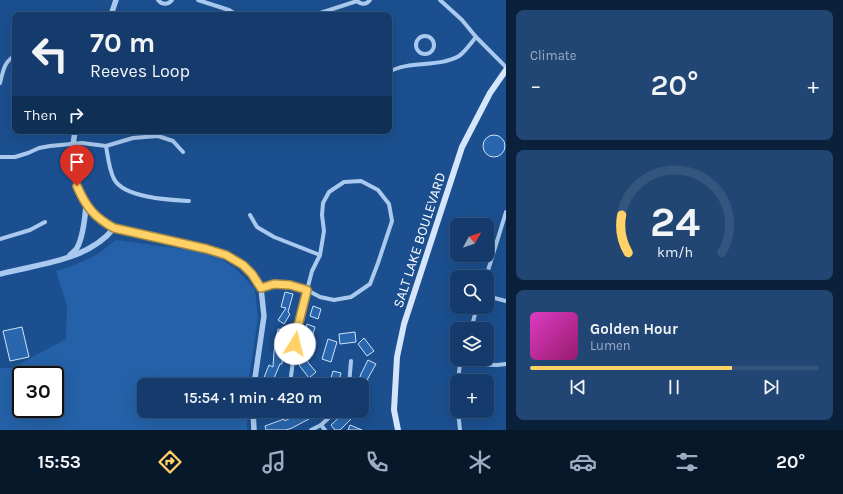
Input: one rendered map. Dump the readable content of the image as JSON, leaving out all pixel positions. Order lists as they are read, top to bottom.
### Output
{
  "streets": {
    "main road": ["SALT LAKE BOULEVARD"]
  },
  "north": "top right",
  "page": {
    "tile": "Climate",
    "turn": ["70 m", "Reeves Loop"],
    "heat": ["−", "20°", "+"],
    "then": "Then",
    "map_buttons": "+",
    "song": ["Golden Hour", "Lumen"],
    "limit": "30",
    "trip": "15:54 · 1 min · 420 m",
    "tabs": ["15:53", "20°"],
    "gauge": ["24", "km/h"]
  }
}
